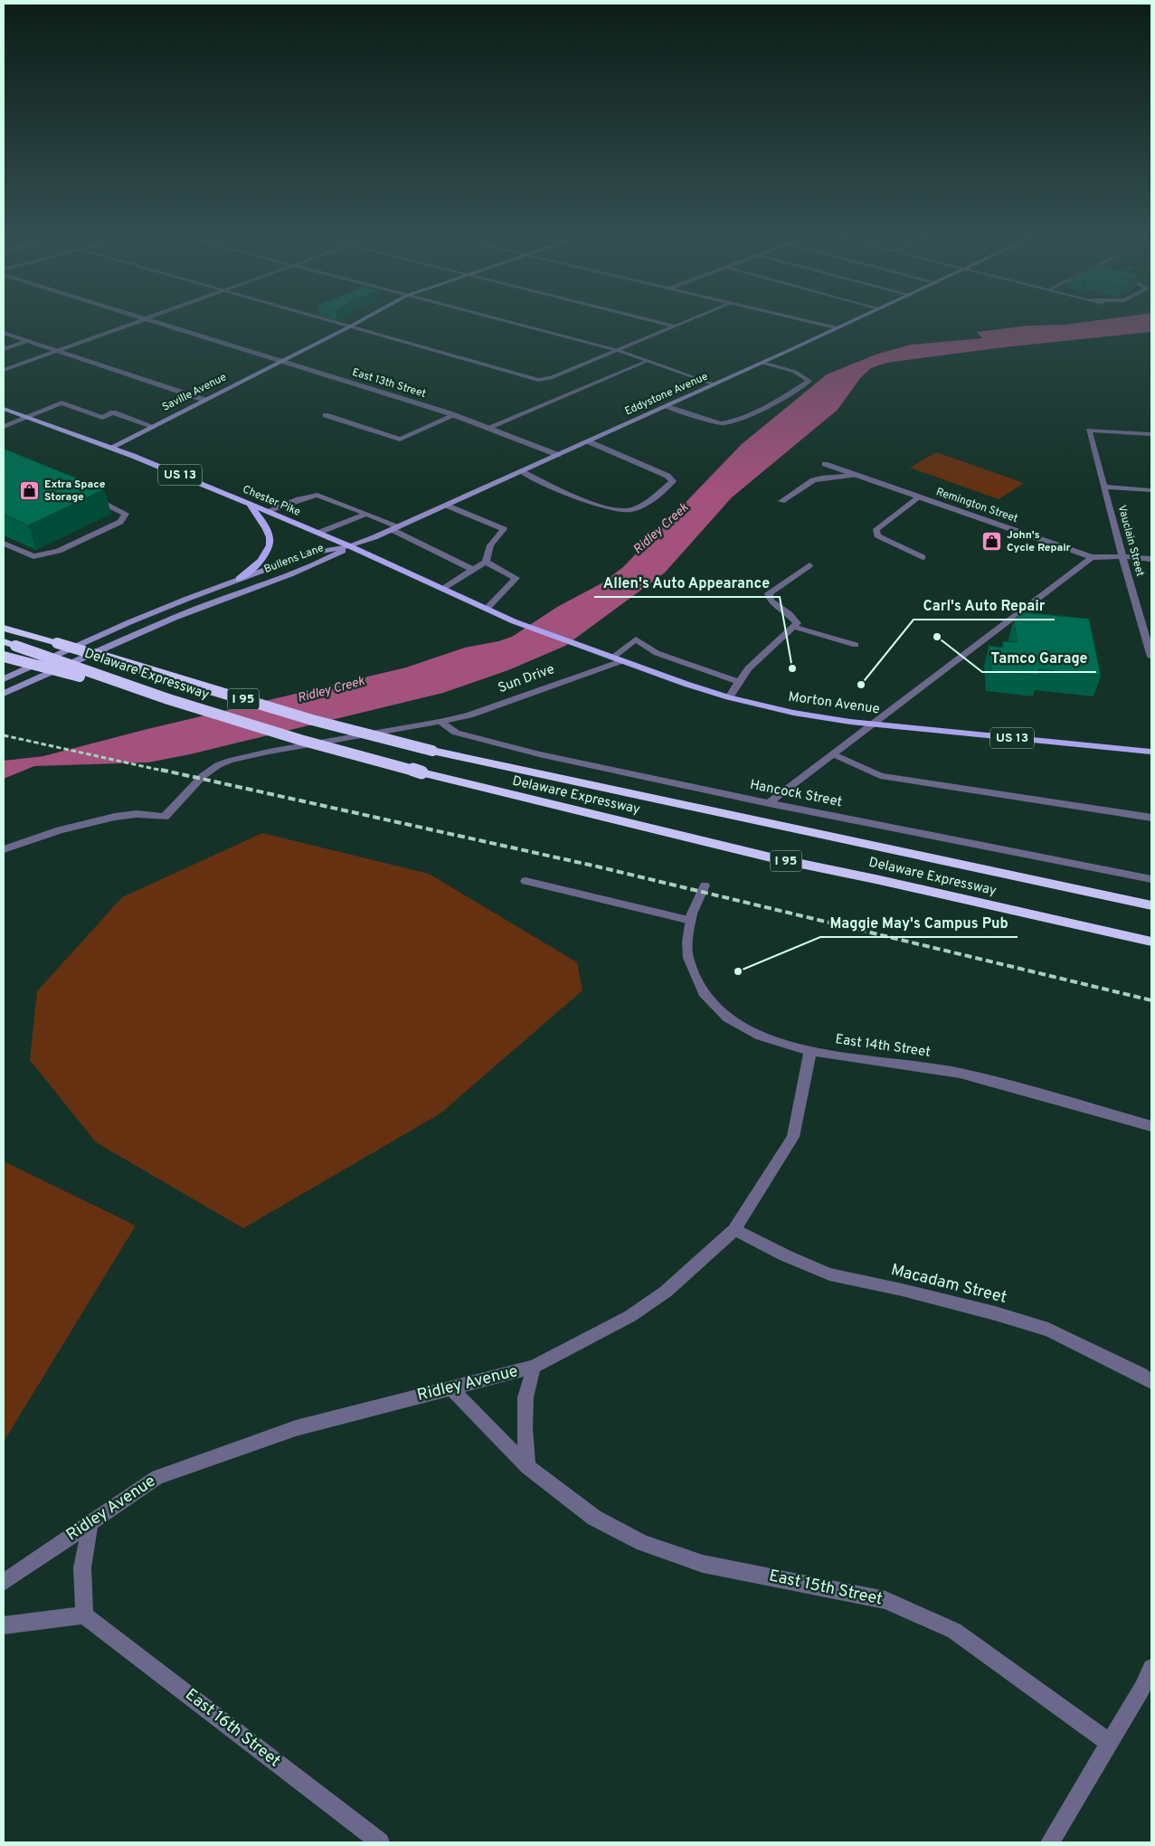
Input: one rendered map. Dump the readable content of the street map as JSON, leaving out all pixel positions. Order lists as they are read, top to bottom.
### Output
{
  "streets": {
    "highway": ["Delaware Expressway", "I 95"],
    "main road": ["US 13", "Chester Pike", "Morton Avenue"],
    "street": [
      "East 13th Street",
      "Saville Avenue",
      "Eddystone Avenue",
      "Remington Street",
      "Vauclain Street",
      "Bullens Lane",
      "Sun Drive",
      "Hancock Street",
      "East 14th Street",
      "Macadam Street",
      "Ridley Avenue",
      "East 15th Street",
      "East 16th Street"
    ]
  },
  "crossings": [
    ["East 13th Street", "Saville Avenue"],
    ["East 13th Street", "Eddystone Avenue"],
    ["Saville Avenue", "Chester Pike"],
    ["Eddystone Avenue", "Chester Pike"],
    ["Eddystone Avenue", "Bullens Lane"],
    ["Chester Pike", "Bullens Lane"],
    ["Chester Pike", "Morton Avenue"],
    ["Remington Street", "Vauclain Street"],
    ["Sun Drive", "Morton Avenue"],
    ["Sun Drive", "Hancock Street"],
    ["East 14th Street", "Ridley Avenue"],
    ["Macadam Street", "Ridley Avenue"],
    ["Ridley Avenue", "East 15th Street"]
  ],
  "water": ["Ridley Creek"],
  "places": {
    "shop": ["Extra Space Storage", "John's Cycle Repair"],
    "other": [
      "Tamco Garage",
      "Allen's Auto Appearance",
      "Carl's Auto Repair",
      "Maggie May's Campus Pub"
    ]
  }
}
